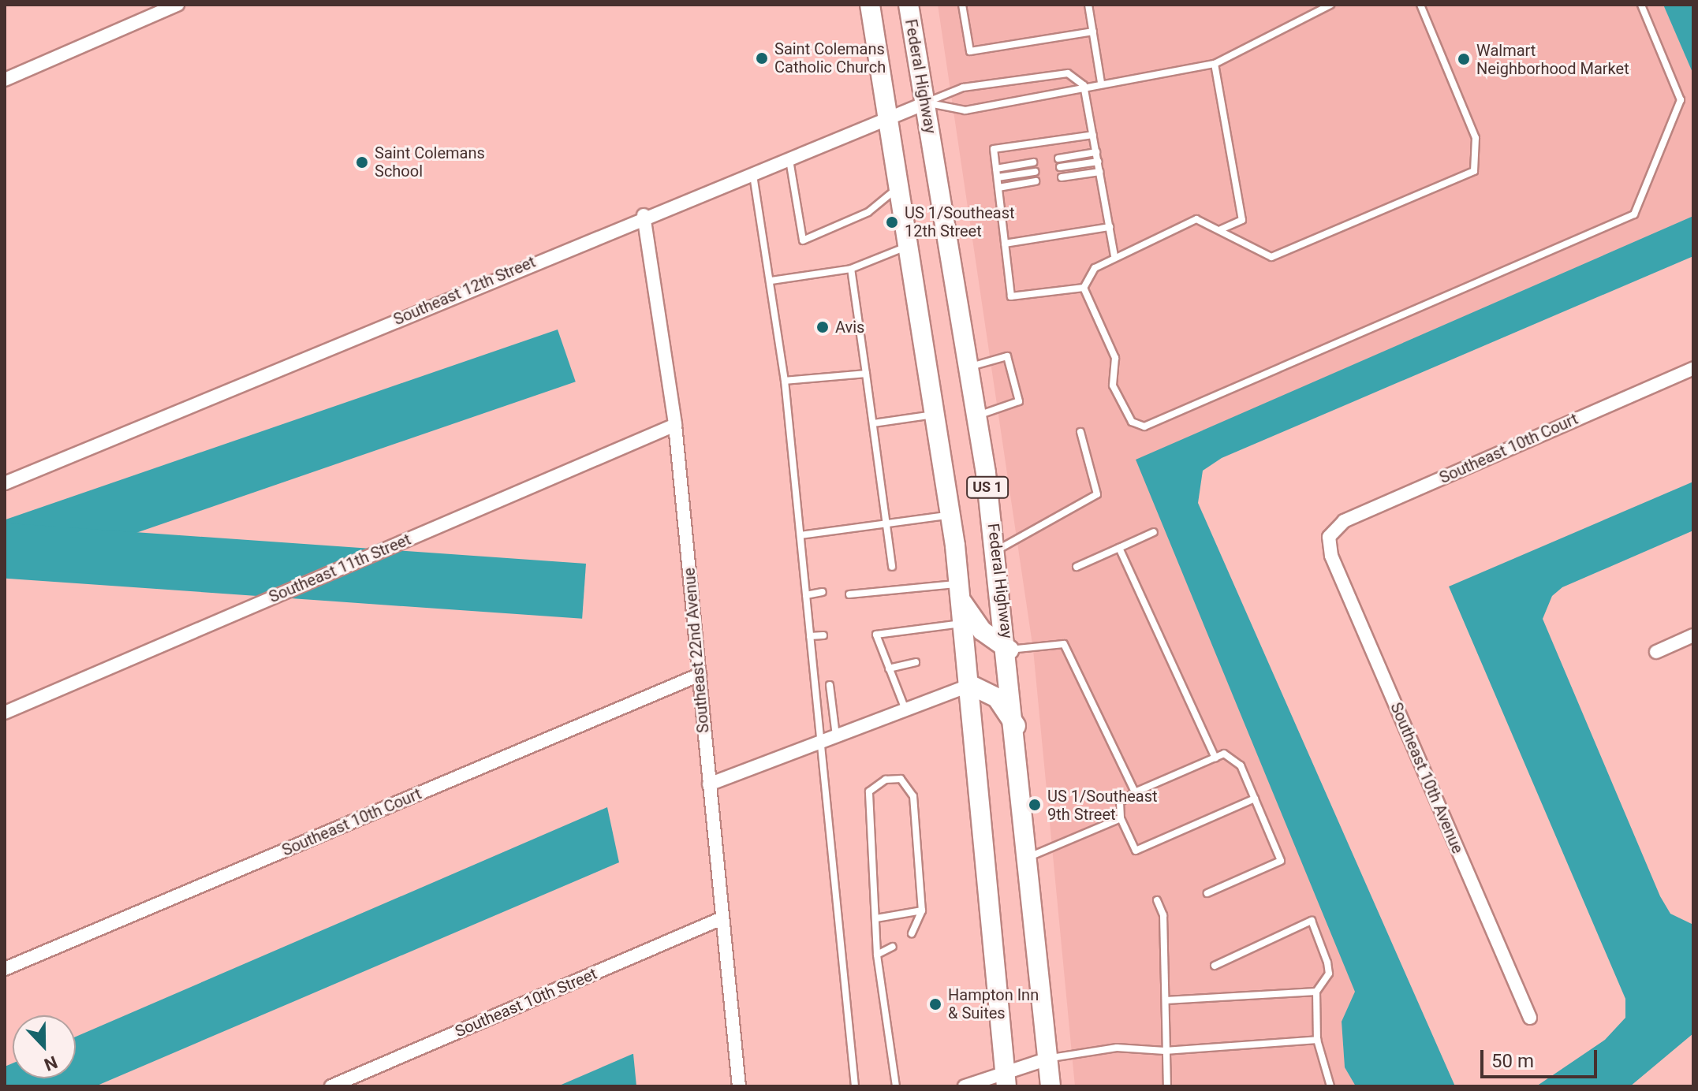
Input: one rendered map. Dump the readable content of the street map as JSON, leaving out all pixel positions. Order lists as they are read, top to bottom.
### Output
{
  "streets": {
    "main road": ["Federal Highway", "US 1"],
    "street": [
      "Southeast 12th Street",
      "Southeast 10th Court",
      "Southeast 11th Street",
      "Southeast 22nd Avenue",
      "Southeast 10th Avenue",
      "Southeast 10th Street"
    ]
  },
  "crossings": [
    ["Federal Highway", "Southeast 12th Street"],
    ["Southeast 12th Street", "US 1"],
    ["Southeast 12th Street", "Southeast 22nd Avenue"],
    ["Southeast 10th Court", "Southeast 22nd Avenue"],
    ["Southeast 10th Court", "Southeast 10th Avenue"],
    ["Southeast 11th Street", "Southeast 22nd Avenue"],
    ["Southeast 22nd Avenue", "Southeast 10th Street"]
  ],
  "places": [
    "Saint Colemans Catholic Church",
    "Walmart Neighborhood Market",
    "Saint Colemans School",
    "US 1/Southeast 12th Street",
    "Avis",
    "US 1/Southeast 9th Street",
    "Hampton Inn & Suites"
  ],
  "scale_bar": "50 m",
  "north": "bottom"
}
